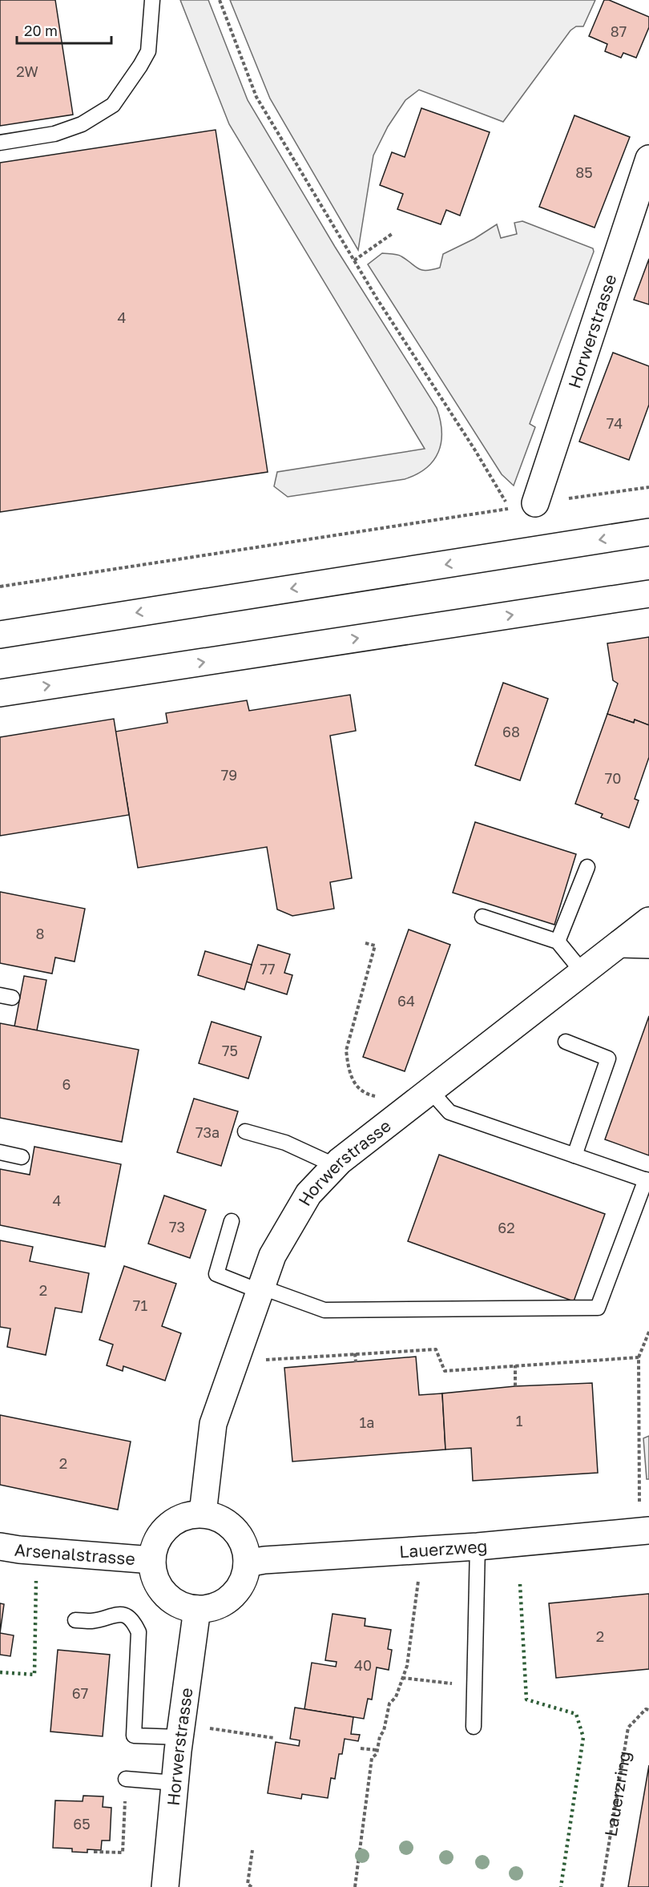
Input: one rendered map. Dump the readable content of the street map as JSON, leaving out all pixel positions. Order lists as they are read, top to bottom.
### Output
{
  "streets": {
    "main road": ["Horwerstrasse", "Lauerzweg", "Arsenalstrasse"],
    "path": ["Lauerzring"]
  },
  "crossings": [
    ["Horwerstrasse", "Lauerzweg"],
    ["Horwerstrasse", "Arsenalstrasse"],
    ["Lauerzweg", "Arsenalstrasse"]
  ],
  "house_numbers": [
    "87",
    "2W",
    "85",
    "4",
    "74",
    "68",
    "79",
    "70",
    "8",
    "77",
    "64",
    "75",
    "6",
    "73a",
    "4",
    "73",
    "62",
    "2",
    "71",
    "1",
    "1a",
    "2",
    "2",
    "40",
    "67",
    "65"
  ],
  "scale_bar": "20 m"
}
